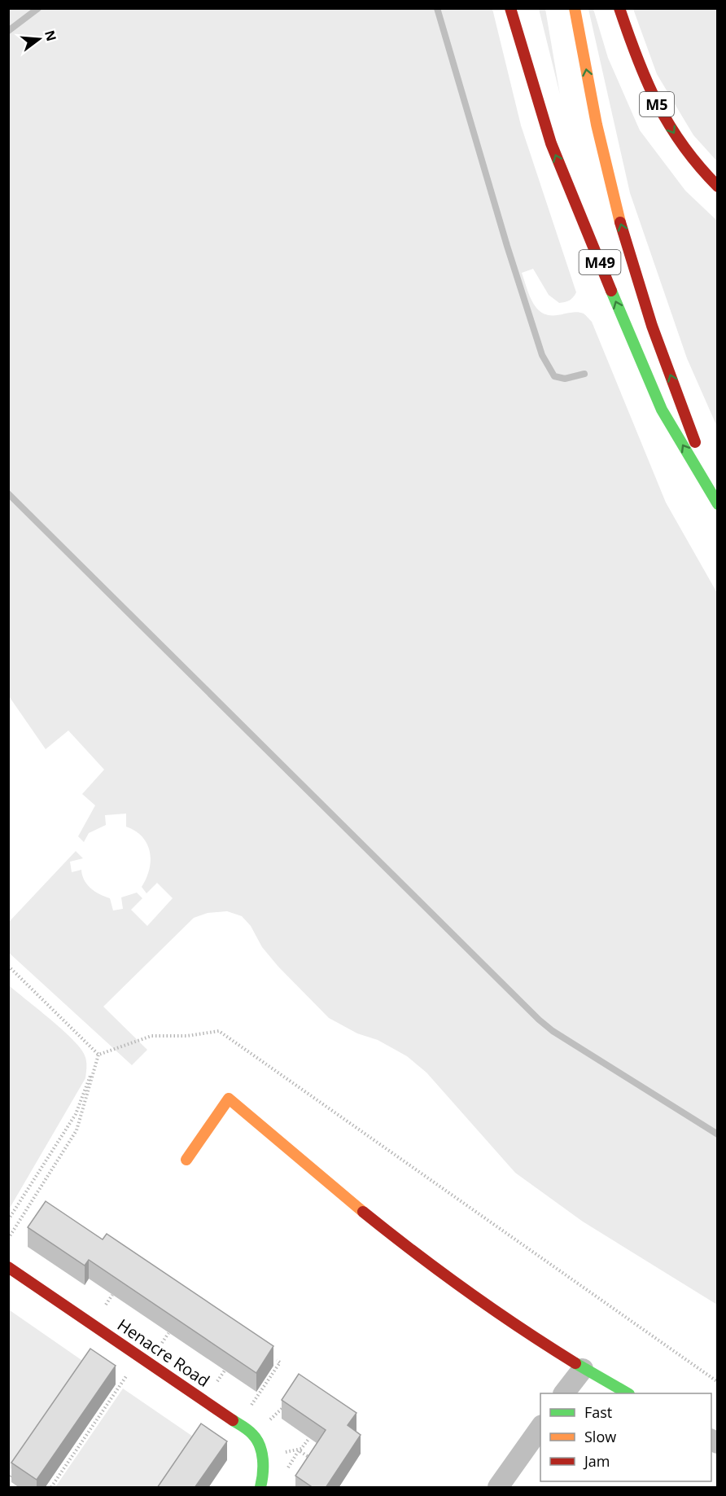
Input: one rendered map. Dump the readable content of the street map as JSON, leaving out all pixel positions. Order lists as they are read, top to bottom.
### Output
{
  "streets": {
    "main road": ["M5", "M49", "Henacre Road"]
  },
  "legend": ["Fast", "Slow", "Jam"],
  "north": "right"
}
